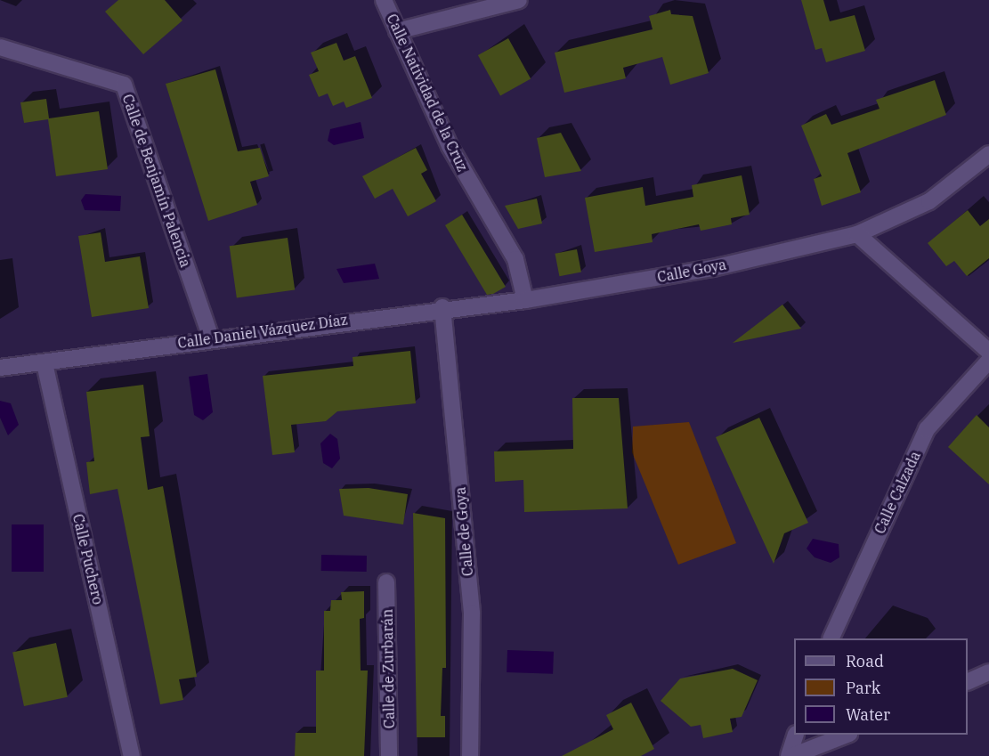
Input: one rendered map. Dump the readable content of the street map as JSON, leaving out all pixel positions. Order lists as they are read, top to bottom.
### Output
{
  "streets": {
    "street": [
      "Calle Natividad de la Cruz",
      "Calle de Benjamín Palencia",
      "Calle Goya",
      "Calle Daniel Vázquez Díaz",
      "Calle Calzada",
      "Calle de Goya",
      "Calle Puchero",
      "Calle de Zurbarán"
    ]
  },
  "crossings": [
    ["Calle Natividad de la Cruz", "Calle Goya"],
    ["Calle Natividad de la Cruz", "Calle Daniel Vázquez Díaz"],
    ["Calle de Benjamín Palencia", "Calle Daniel Vázquez Díaz"],
    ["Calle Goya", "Calle Daniel Vázquez Díaz"],
    ["Calle Daniel Vázquez Díaz", "Calle de Goya"],
    ["Calle Daniel Vázquez Díaz", "Calle Puchero"]
  ],
  "legend": ["Road", "Park", "Water"]
}
